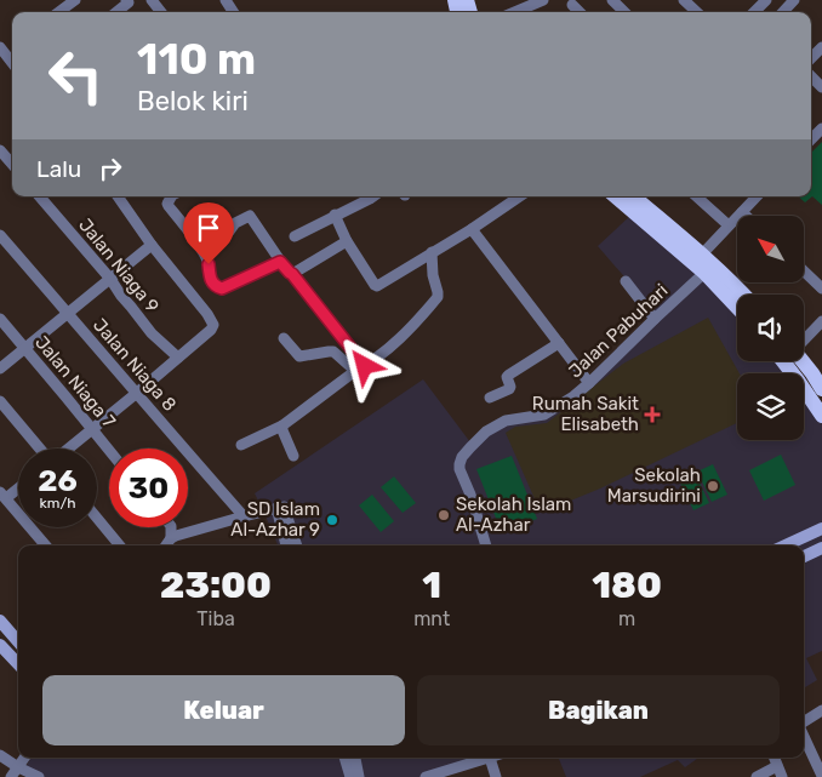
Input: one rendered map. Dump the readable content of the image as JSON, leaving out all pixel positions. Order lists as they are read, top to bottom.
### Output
{
  "streets": {
    "street": [
      "Jalan Niaga 9",
      "Jalan Pabuhari",
      "Jalan Niaga 8",
      "Jalan Niaga 7"
    ]
  },
  "places": {
    "health": ["Rumah Sakit Elisabeth"],
    "other": ["Sekolah Marsudirini", "Sekolah Islam Al-Azhar", "SD Islam Al-Azhar 9"]
  },
  "north": "top left",
  "page": {
    "turn": ["110 m", "Belok kiri"],
    "then": "Lalu",
    "speed": "26 km/h",
    "limit": "30",
    "eta": [
      "23:00",
      "Tiba",
      "1",
      "mnt",
      "180",
      "m"
    ],
    "buttons": ["Keluar", "Bagikan"]
  }
}
